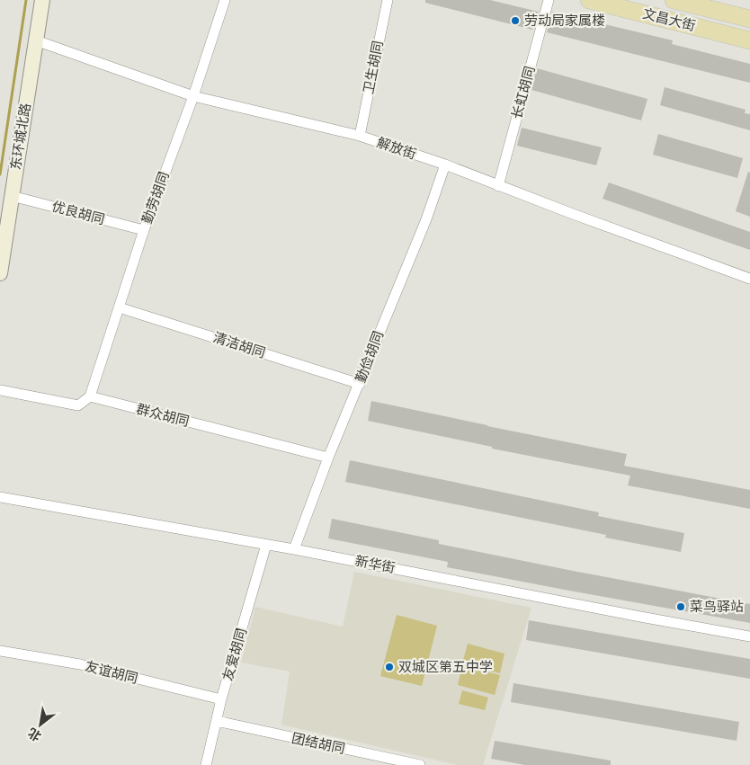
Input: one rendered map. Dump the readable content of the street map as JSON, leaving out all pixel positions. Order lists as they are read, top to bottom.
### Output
{
  "streets": {
    "main road": ["文昌大街", "东环城北路"],
    "street": [
      "卫生胡同",
      "长虹胡同",
      "解放街",
      "勤劳胡同",
      "优良胡同",
      "清洁胡同",
      "勤俭胡同",
      "群众胡同",
      "新华街",
      "友爱胡同",
      "友谊胡同",
      "团结胡同"
    ]
  },
  "crossings": [
    ["卫生胡同", "解放街"],
    ["长虹胡同", "解放街"],
    ["东环城北路", "解放街"],
    ["东环城北路", "优良胡同"],
    ["解放街", "勤劳胡同"],
    ["解放街", "勤俭胡同"],
    ["勤劳胡同", "优良胡同"],
    ["勤劳胡同", "清洁胡同"],
    ["勤劳胡同", "群众胡同"],
    ["清洁胡同", "勤俭胡同"],
    ["勤俭胡同", "群众胡同"],
    ["勤俭胡同", "新华街"],
    ["新华街", "友爱胡同"],
    ["友爱胡同", "友谊胡同"],
    ["友爱胡同", "团结胡同"]
  ],
  "places": ["劳动局家属楼", "菜鸟驿站", "双城区第五中学"],
  "north": "bottom left"
}
